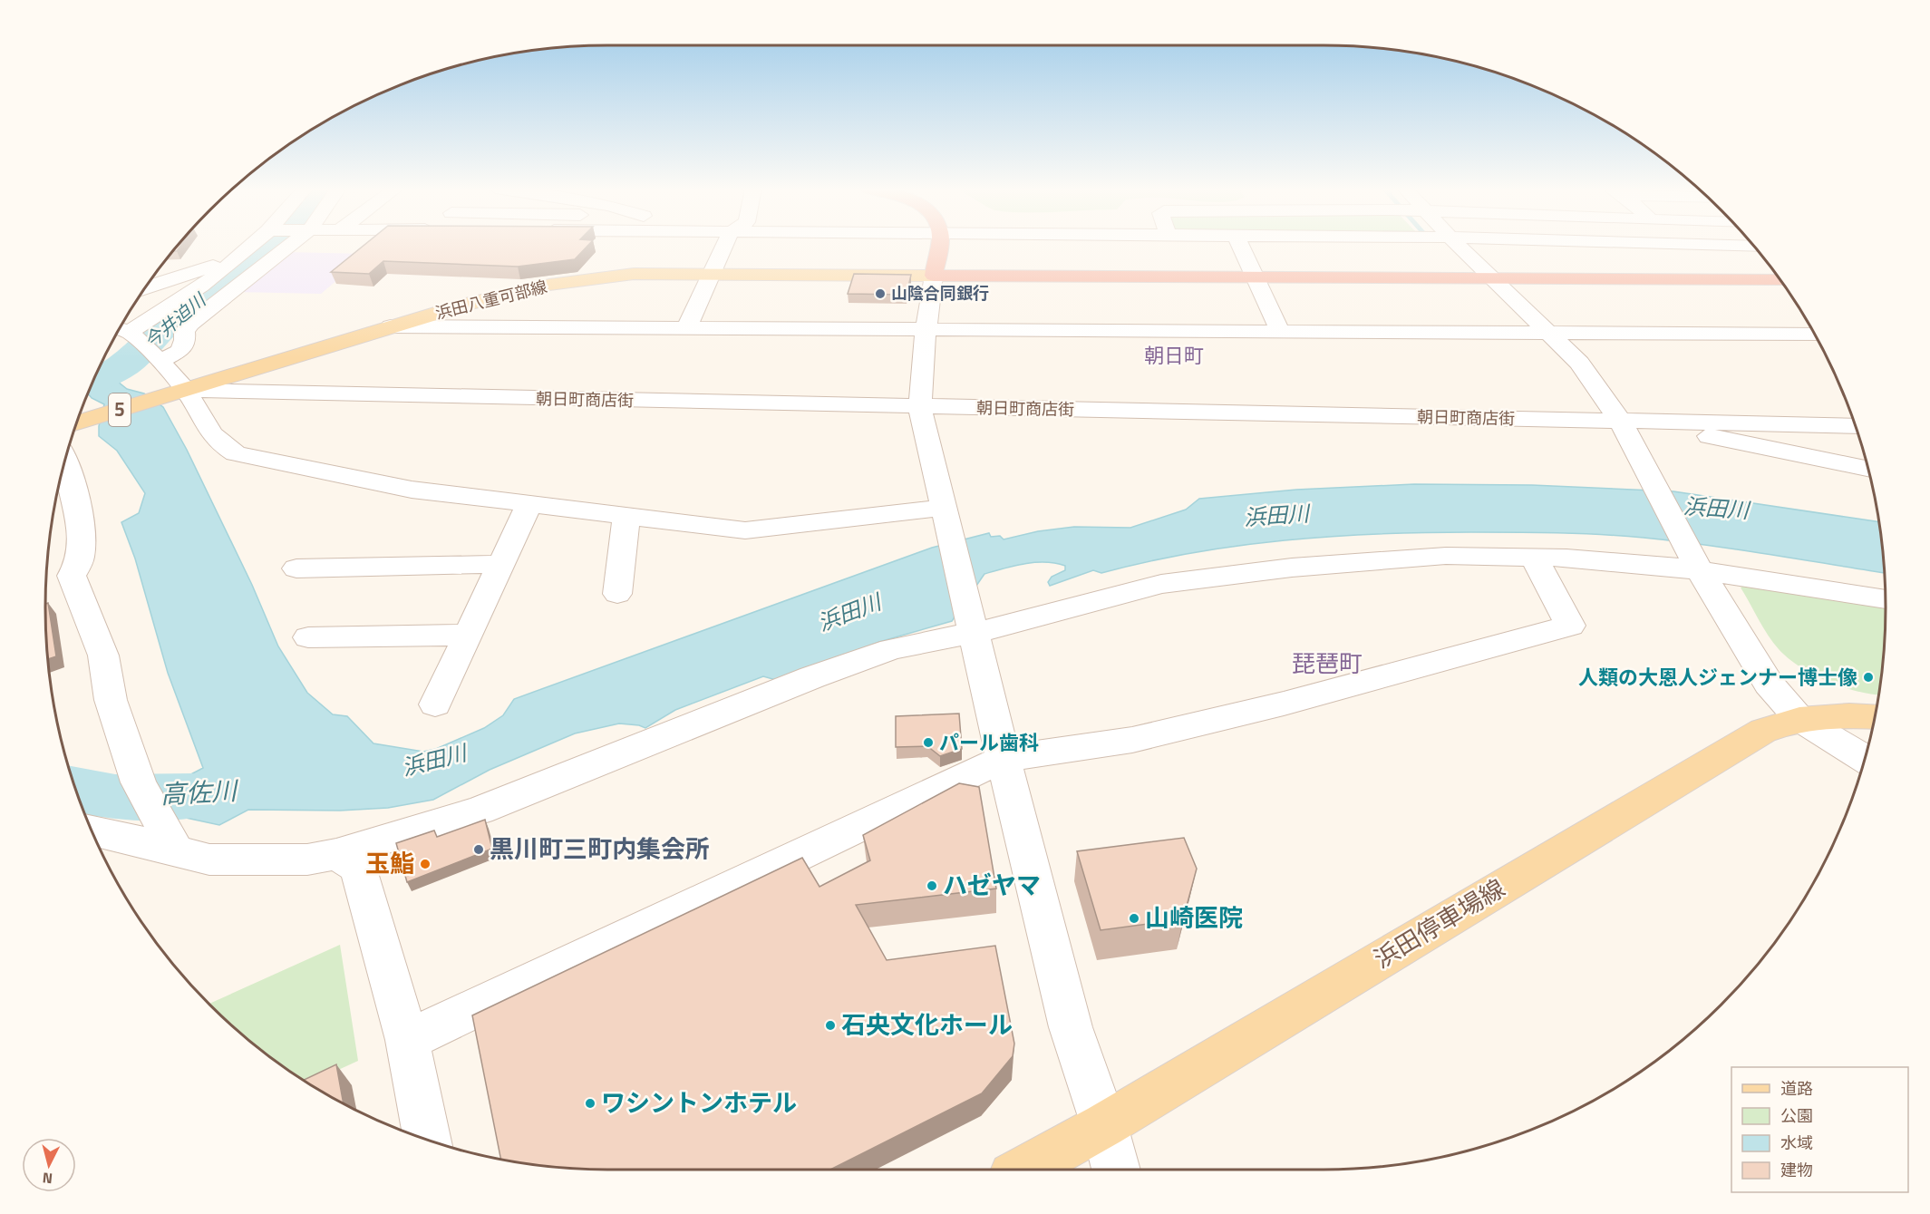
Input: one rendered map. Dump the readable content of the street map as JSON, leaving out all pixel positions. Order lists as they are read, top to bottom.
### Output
{
  "streets": {
    "main road": ["浜田八重可部線", "5", "浜田停車場線"],
    "street": ["朝日町商店街"]
  },
  "crossings": [
    ["浜田八重可部線", "朝日町商店街"]
  ],
  "districts": ["朝日町", "琵琶町"],
  "water": ["今井迫川", "浜田川", "高佐川"],
  "places": [
    "山陰合同銀行",
    "人類の大恩人ジェンナー博士像",
    "パール歯科",
    "黒川町三町内集会所",
    "玉鮨",
    "ハゼヤマ",
    "山崎医院",
    "石央文化ホール",
    "ワシントンホテル"
  ],
  "legend": [
    "道路",
    "公園",
    "水域",
    "建物"
  ],
  "north": "bottom"
}
